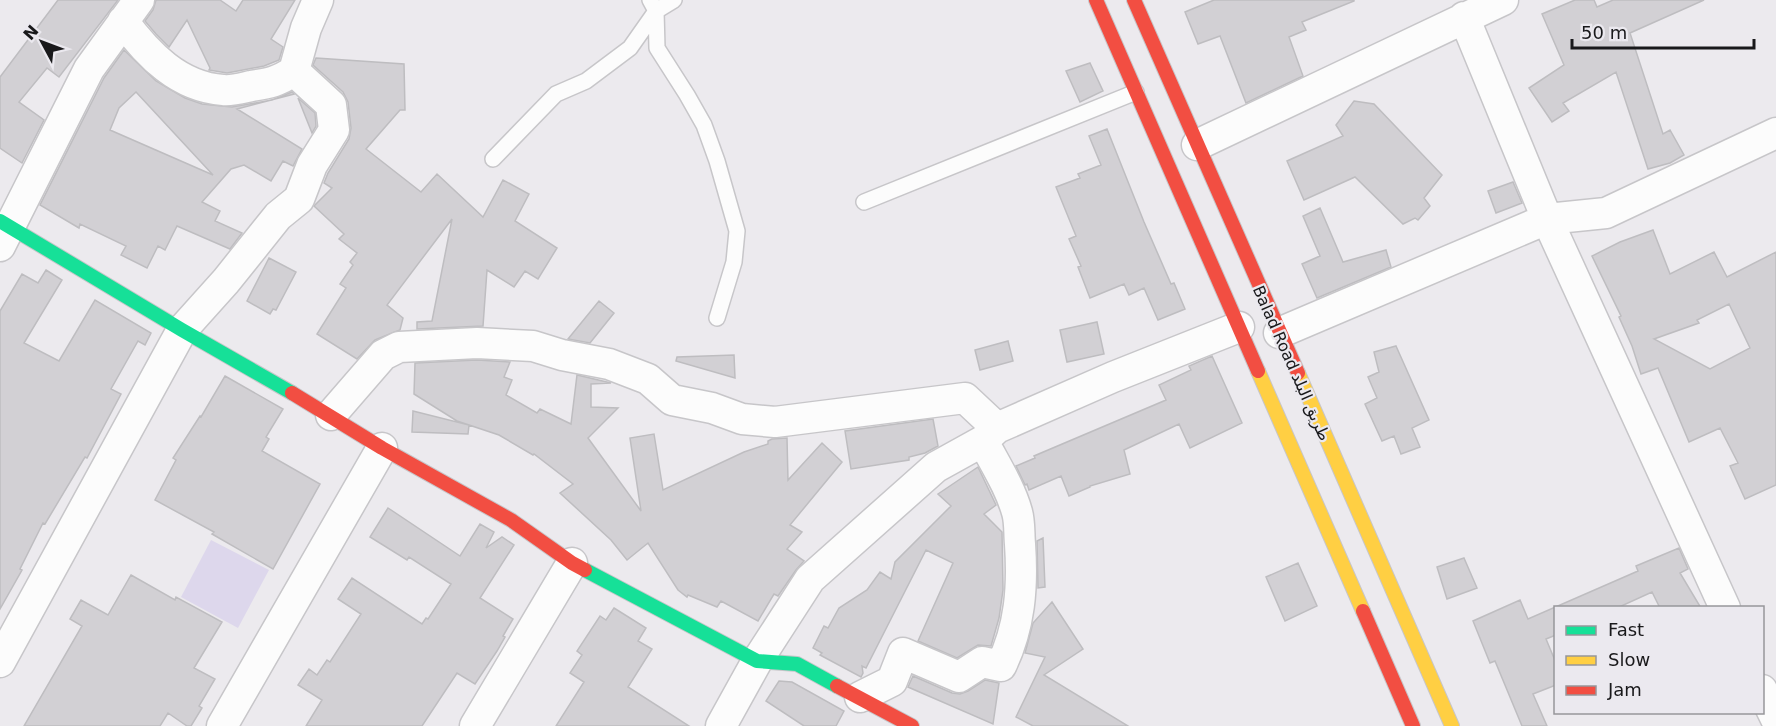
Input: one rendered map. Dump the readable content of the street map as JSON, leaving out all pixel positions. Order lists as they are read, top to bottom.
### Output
{
  "streets": {
    "main road": ["Balad Road طريق البلد"]
  },
  "legend": ["Fast", "Slow", "Jam"],
  "scale_bar": "50 m",
  "north": "top left"
}
